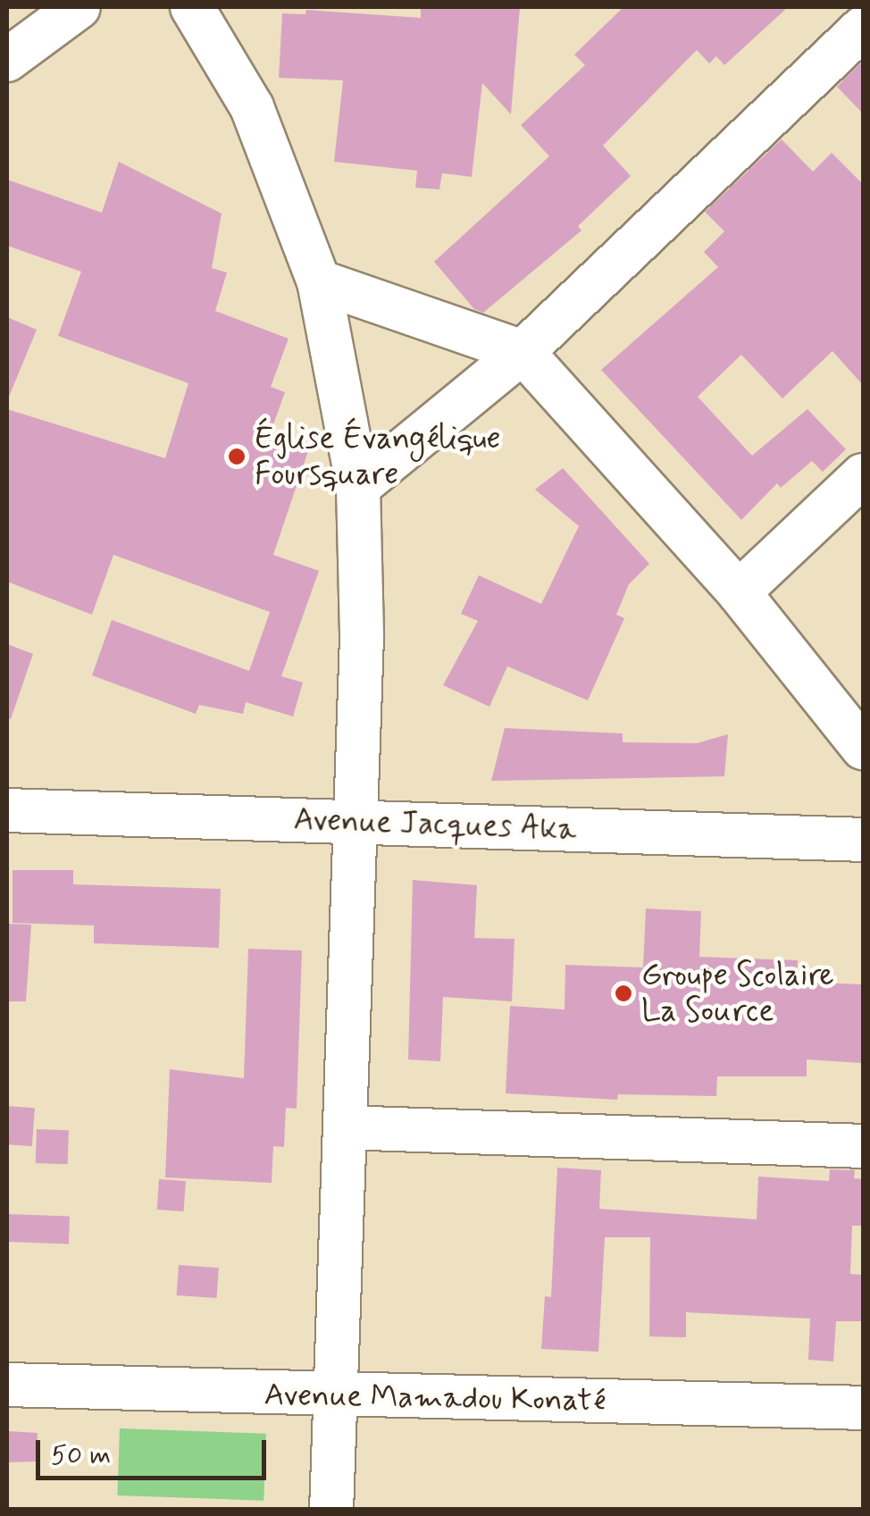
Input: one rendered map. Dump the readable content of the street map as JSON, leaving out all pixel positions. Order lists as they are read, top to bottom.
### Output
{
  "streets": {
    "street": ["Avenue Jacques Aka", "Avenue Mamadou Konaté"]
  },
  "places": ["Église Évangélique Foursquare", "Groupe Scolaire La Source"],
  "scale_bar": "50 m"
}
